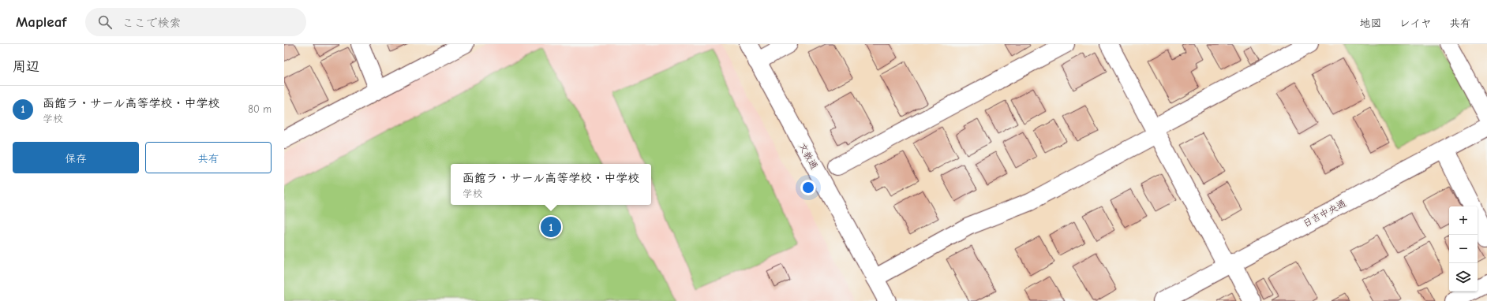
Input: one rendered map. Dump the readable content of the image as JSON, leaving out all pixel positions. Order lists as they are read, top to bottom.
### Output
{
  "streets": {
    "street": ["文教通", "日吉中央通"]
  },
  "page": {
    "header": "Mapleaf",
    "search": "ここで検索",
    "nav": ["地図", "レイヤ", "共有"],
    "heading": "周辺",
    "list": [
      {
        "mark": "1",
        "name": "函館ラ・サール高等学校・中学校",
        "note": "学校",
        "value": "80 m"
      }
    ],
    "buttons": ["保存", "共有"],
    "popup": ["函館ラ・サール高等学校・中学校", "学校"],
    "map_buttons": ["+", "−"],
    "pins": "1"
  }
}
